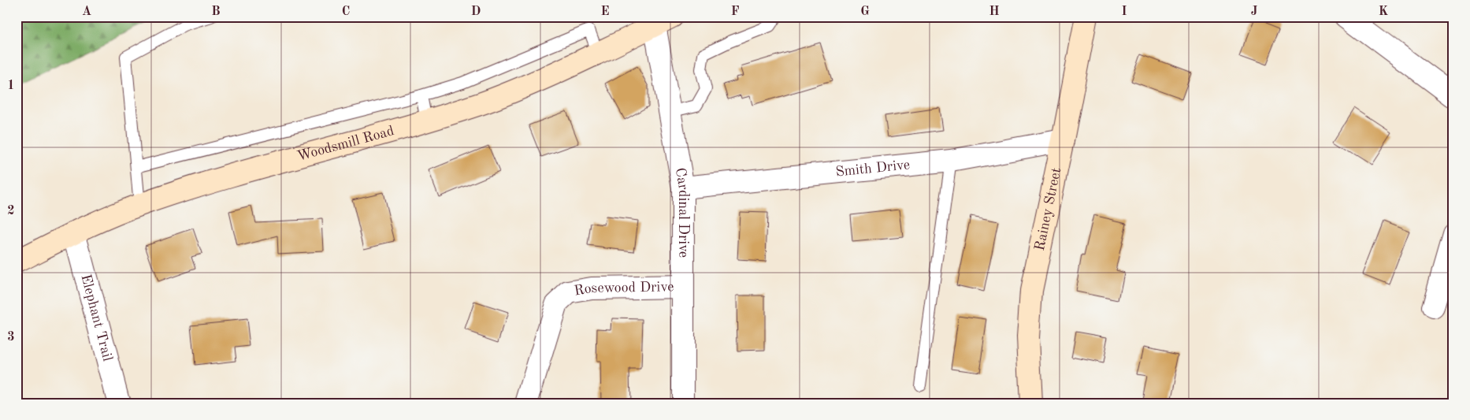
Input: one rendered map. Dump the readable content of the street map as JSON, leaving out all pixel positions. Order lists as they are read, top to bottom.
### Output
{
  "streets": {
    "street": [
      "Woodsmill Road",
      "Smith Drive",
      "Rainey Street",
      "Cardinal Drive",
      "Rosewood Drive",
      "Elephant Trail"
    ]
  },
  "crossings": [
    ["Woodsmill Road", "Cardinal Drive"],
    ["Woodsmill Road", "Elephant Trail"],
    ["Smith Drive", "Rainey Street"],
    ["Smith Drive", "Cardinal Drive"],
    ["Cardinal Drive", "Rosewood Drive"]
  ],
  "grid": {
    "columns": [
      "A",
      "B",
      "C",
      "D",
      "E",
      "F",
      "G",
      "H",
      "I",
      "J",
      "K"
    ],
    "rows": ["1", "2", "3"]
  }
}
